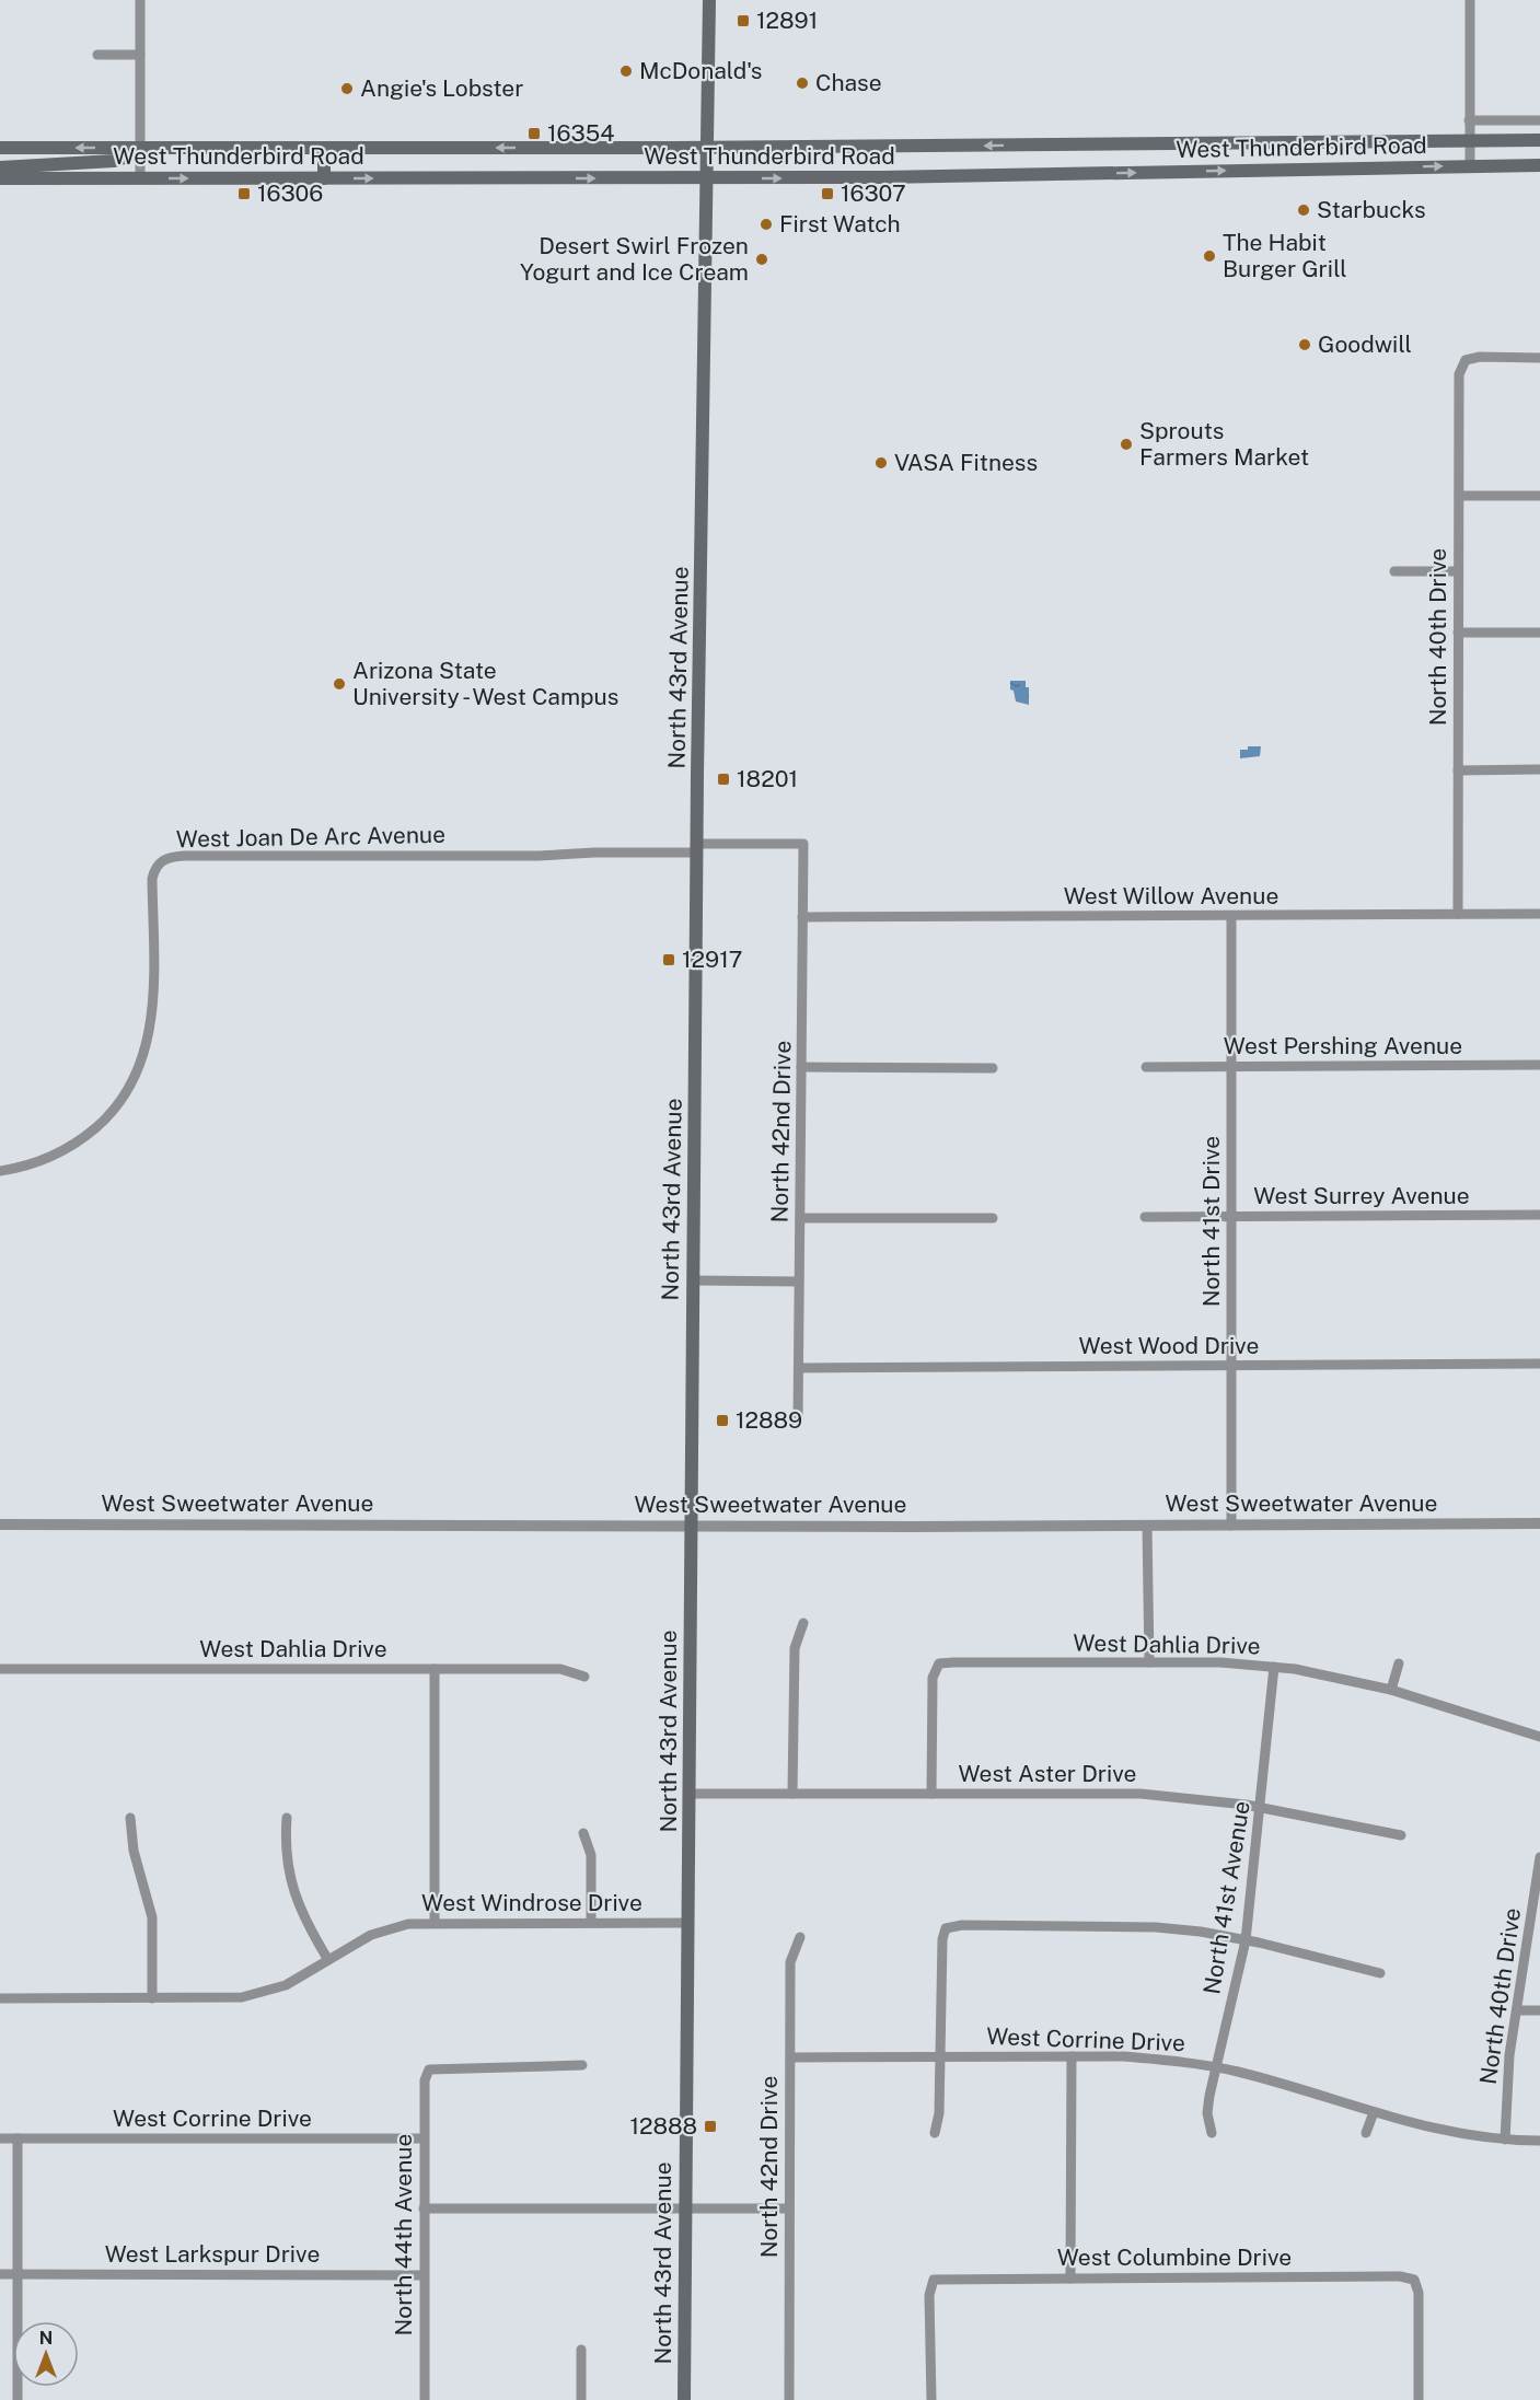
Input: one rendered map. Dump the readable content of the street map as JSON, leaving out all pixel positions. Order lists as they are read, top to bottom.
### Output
{
  "streets": {
    "main road": ["West Thunderbird Road", "North 43rd Avenue"],
    "street": [
      "North 40th Drive",
      "West Joan De Arc Avenue",
      "West Willow Avenue",
      "West Pershing Avenue",
      "North 42nd Drive",
      "West Surrey Avenue",
      "North 41st Drive",
      "West Wood Drive",
      "West Sweetwater Avenue",
      "West Dahlia Drive",
      "West Aster Drive",
      "North 41st Avenue",
      "West Windrose Drive",
      "West Corrine Drive",
      "North 44th Avenue",
      "West Larkspur Drive",
      "West Columbine Drive"
    ]
  },
  "crossings": [
    ["West Thunderbird Road", "North 43rd Avenue"],
    ["North 40th Drive", "West Willow Avenue"],
    ["North 40th Drive", "West Corrine Drive"],
    ["North 43rd Avenue", "West Joan De Arc Avenue"],
    ["North 43rd Avenue", "West Sweetwater Avenue"],
    ["North 43rd Avenue", "West Aster Drive"],
    ["North 43rd Avenue", "West Windrose Drive"],
    ["West Joan De Arc Avenue", "North 42nd Drive"],
    ["West Willow Avenue", "North 42nd Drive"],
    ["West Willow Avenue", "North 41st Drive"],
    ["West Pershing Avenue", "North 41st Drive"],
    ["North 42nd Drive", "West Wood Drive"],
    ["North 42nd Drive", "West Corrine Drive"],
    ["West Surrey Avenue", "North 41st Drive"],
    ["North 41st Drive", "West Wood Drive"],
    ["North 41st Drive", "West Sweetwater Avenue"],
    ["West Dahlia Drive", "West Aster Drive"],
    ["West Dahlia Drive", "North 41st Avenue"],
    ["West Aster Drive", "North 41st Avenue"],
    ["North 41st Avenue", "West Corrine Drive"],
    ["West Corrine Drive", "North 44th Avenue"],
    ["North 44th Avenue", "West Larkspur Drive"]
  ],
  "places": {
    "transit": [
      "12891",
      "16354",
      "16306",
      "16307",
      "18201",
      "12917",
      "12889",
      "12888"
    ],
    "other": [
      "McDonald's",
      "Chase",
      "Angie's Lobster",
      "Starbucks",
      "First Watch",
      "The Habit Burger Grill",
      "Desert Swirl Frozen Yogurt and Ice Cream",
      "Goodwill",
      "Sprouts Farmers Market",
      "VASA Fitness",
      "Arizona State University - West Campus"
    ]
  },
  "north": "top"
}
